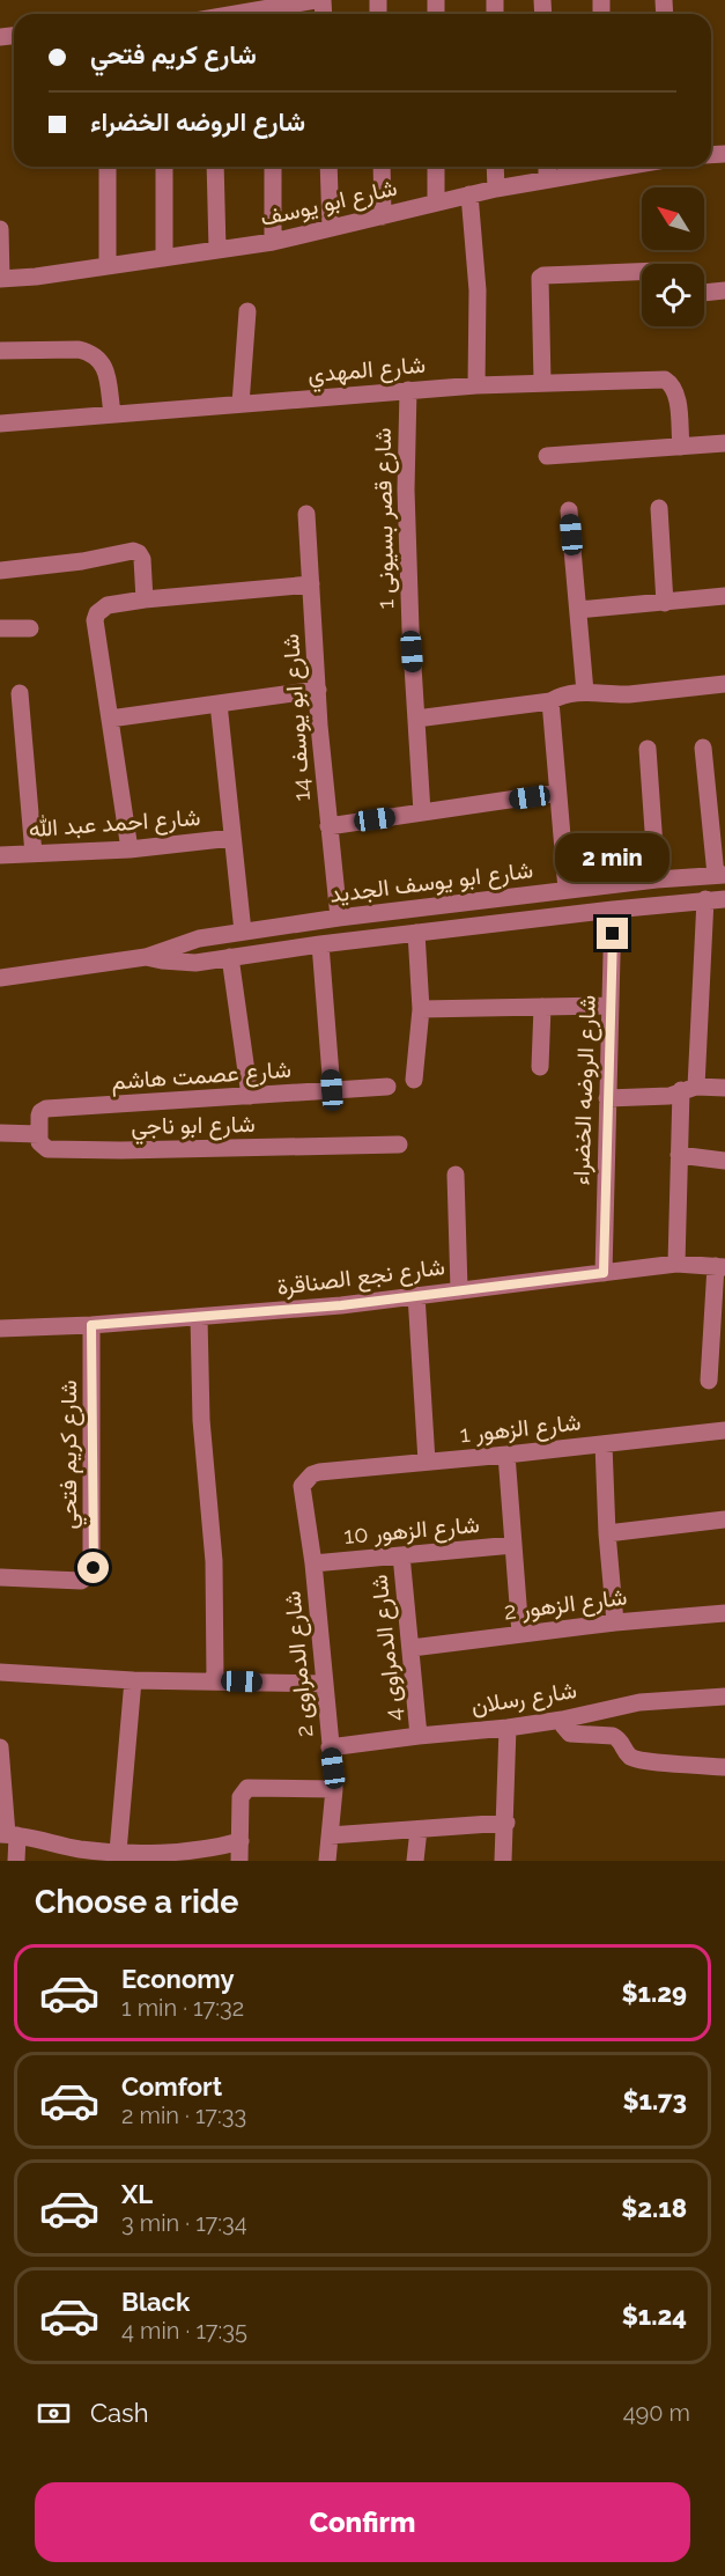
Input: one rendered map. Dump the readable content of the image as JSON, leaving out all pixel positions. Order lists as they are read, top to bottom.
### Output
{
  "streets": {
    "street": [
      "شارع ابو يوسف",
      "شارع المهدي",
      "شارع قصر بسيونى 1",
      "شارع ابو يوسف 14",
      "شارع احمد عبد الله",
      "شارع ابو يوسف الجديد",
      "شارع عصمت هاشم",
      "شارع الروضه الخضراء",
      "شارع ابو ناجي",
      "شارع نجع الصناقرة",
      "شارع الزهور 1",
      "شارع كريم فتحي",
      "شارع الزهور 10",
      "شارع الزهور 2",
      "شارع الدمراوى 4",
      "شارع الدمراوى 2",
      "شارع رسلان"
    ]
  },
  "crossings": [
    ["شارع المهدي", "شارع قصر بسيونى 1"],
    ["شارع ابو يوسف 14", "شارع ابو يوسف الجديد"],
    ["شارع ابو يوسف الجديد", "شارع الروضه الخضراء"],
    ["شارع عصمت هاشم", "شارع ابو ناجي"],
    ["شارع الروضه الخضراء", "شارع نجع الصناقرة"],
    ["شارع نجع الصناقرة", "شارع كريم فتحي"],
    ["شارع الزهور 1", "شارع الدمراوى 2"],
    ["شارع الزهور 10", "شارع الدمراوى 4"],
    ["شارع الزهور 10", "شارع الدمراوى 2"],
    ["شارع الزهور 2", "شارع الدمراوى 4"],
    ["شارع الدمراوى 4", "شارع رسلان"],
    ["شارع الدمراوى 2", "شارع رسلان"]
  ],
  "north": "top left",
  "page": {
    "banner": ["شارع كريم فتحي", "شارع الروضه الخضراء"],
    "bubble": "2 min",
    "heading": "Choose a ride",
    "list": [
      {
        "name": "Economy",
        "note": "1 min · 17:32",
        "value": "$1.29"
      },
      {
        "name": "Comfort",
        "note": "2 min · 17:33",
        "value": "$1.73"
      },
      {
        "name": "XL",
        "note": "3 min · 17:34",
        "value": "$2.18"
      },
      {
        "name": "Black",
        "note": "4 min · 17:35",
        "value": "$1.24"
      }
    ],
    "pay": ["Cash", "490 m"],
    "buttons": "Confirm"
  }
}
